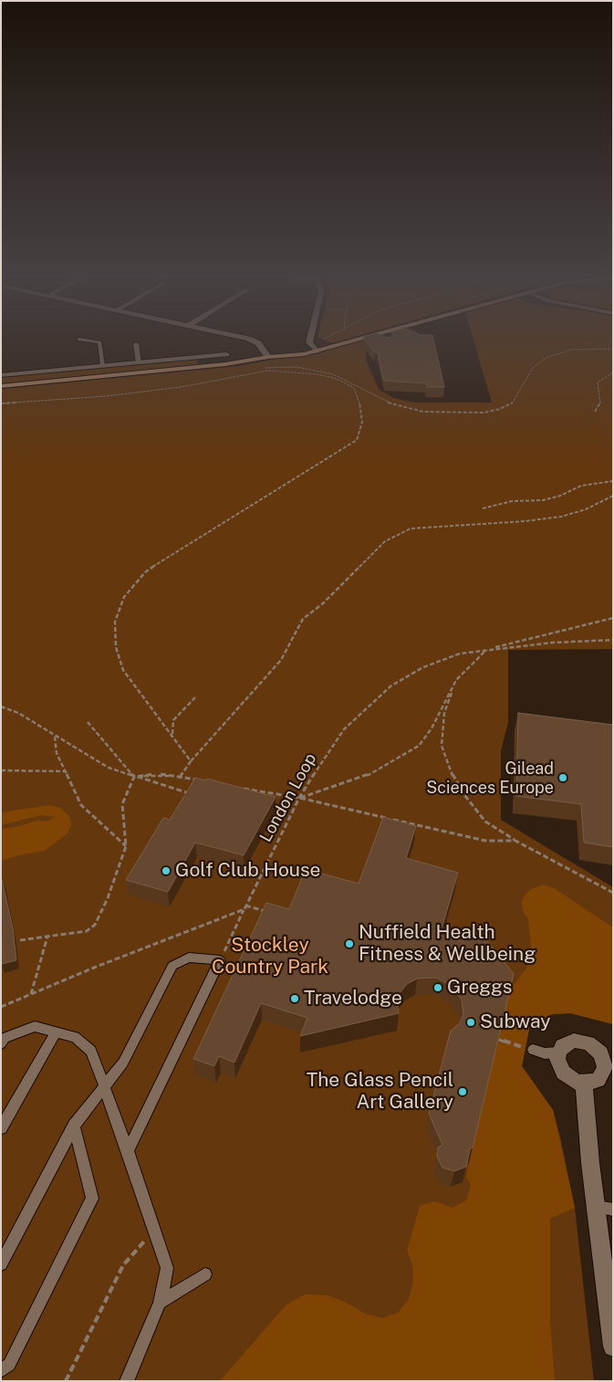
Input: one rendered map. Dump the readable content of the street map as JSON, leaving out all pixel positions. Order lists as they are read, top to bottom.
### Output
{
  "streets": {
    "path": ["London Loop"]
  },
  "parks": ["Stockley Country Park"],
  "places": [
    "Gilead Sciences Europe",
    "Golf Club House",
    "Nuffield Health Fitness & Wellbeing",
    "Greggs",
    "Travelodge",
    "Subway",
    "The Glass Pencil Art Gallery"
  ]
}
